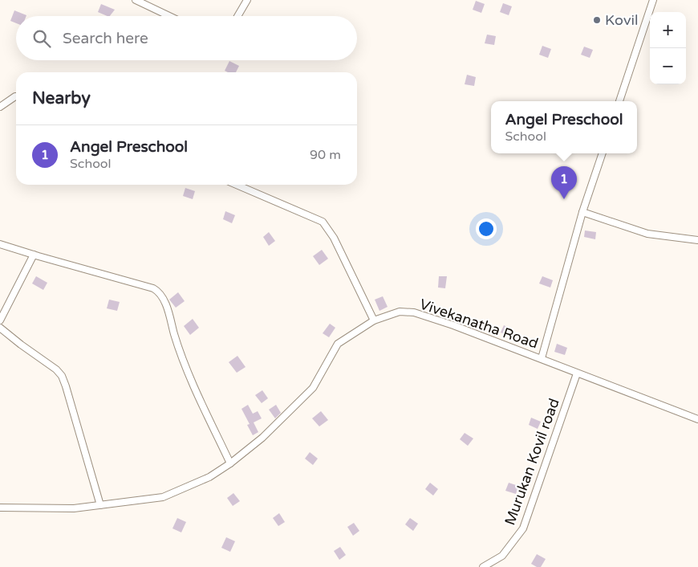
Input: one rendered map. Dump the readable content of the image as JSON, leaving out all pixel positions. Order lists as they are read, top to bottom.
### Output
{
  "streets": {
    "street": ["Vivekanatha Road", "Murukan Kovil road"]
  },
  "crossings": [
    ["Vivekanatha Road", "Murukan Kovil road"]
  ],
  "places": ["Kovil"],
  "page": {
    "map_buttons": ["+", "−"],
    "search": "Search here",
    "heading": "Nearby",
    "popup": ["Angel Preschool", "School"],
    "list": [
      {
        "mark": "1",
        "name": "Angel Preschool",
        "note": "School",
        "value": "90 m"
      }
    ],
    "pins": "1"
  }
}
